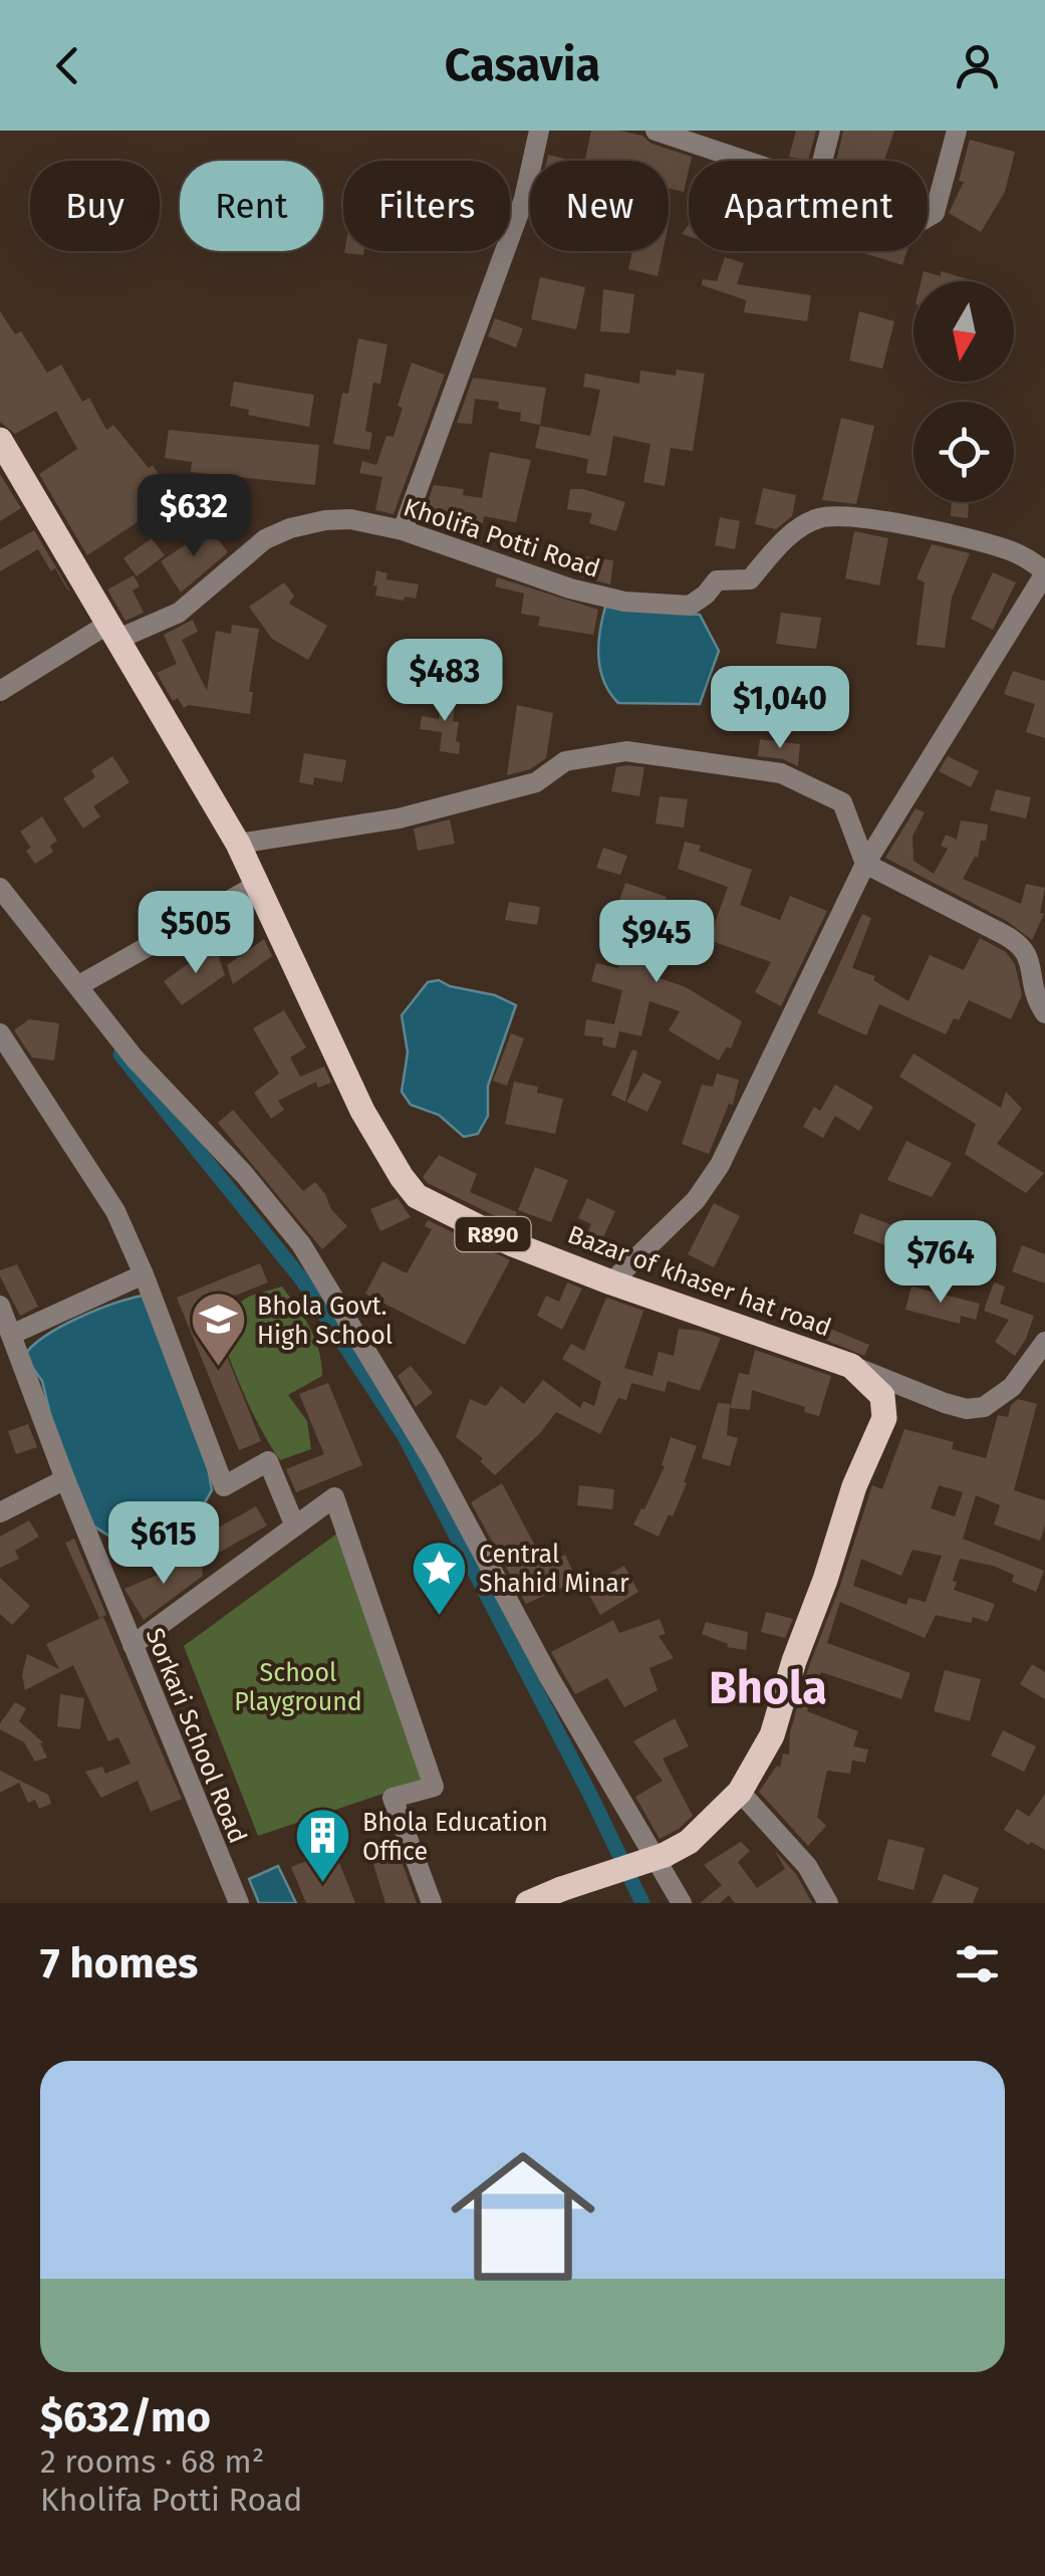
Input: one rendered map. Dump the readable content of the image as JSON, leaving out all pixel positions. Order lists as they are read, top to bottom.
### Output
{
  "streets": {
    "main road": ["R890", "Bazar of khaser hat road"],
    "street": ["Kholifa Potti Road", "Sorkari School Road"]
  },
  "crossings": [
    ["Kholifa Potti Road", "Bazar of khaser hat road"]
  ],
  "districts": ["Bhola"],
  "parks": ["School Playground"],
  "places": {
    "school or university": ["Bhola Govt. High School"],
    "place": ["Central Shahid Minar"],
    "building": ["Bhola Education Office"]
  },
  "north": "bottom",
  "page": {
    "header": "Casavia",
    "chip": [
      "Buy",
      "Rent",
      "Filters",
      "New",
      "Apartment"
    ],
    "price": [
      "$632",
      "$483",
      "$1,040",
      "$505",
      "$945",
      "$764",
      "$615"
    ],
    "heading": "7 homes",
    "list": [
      {
        "name": "$632/mo",
        "note": "2 rooms · 68 m² · Kholifa Potti Road"
      }
    ]
  }
}
